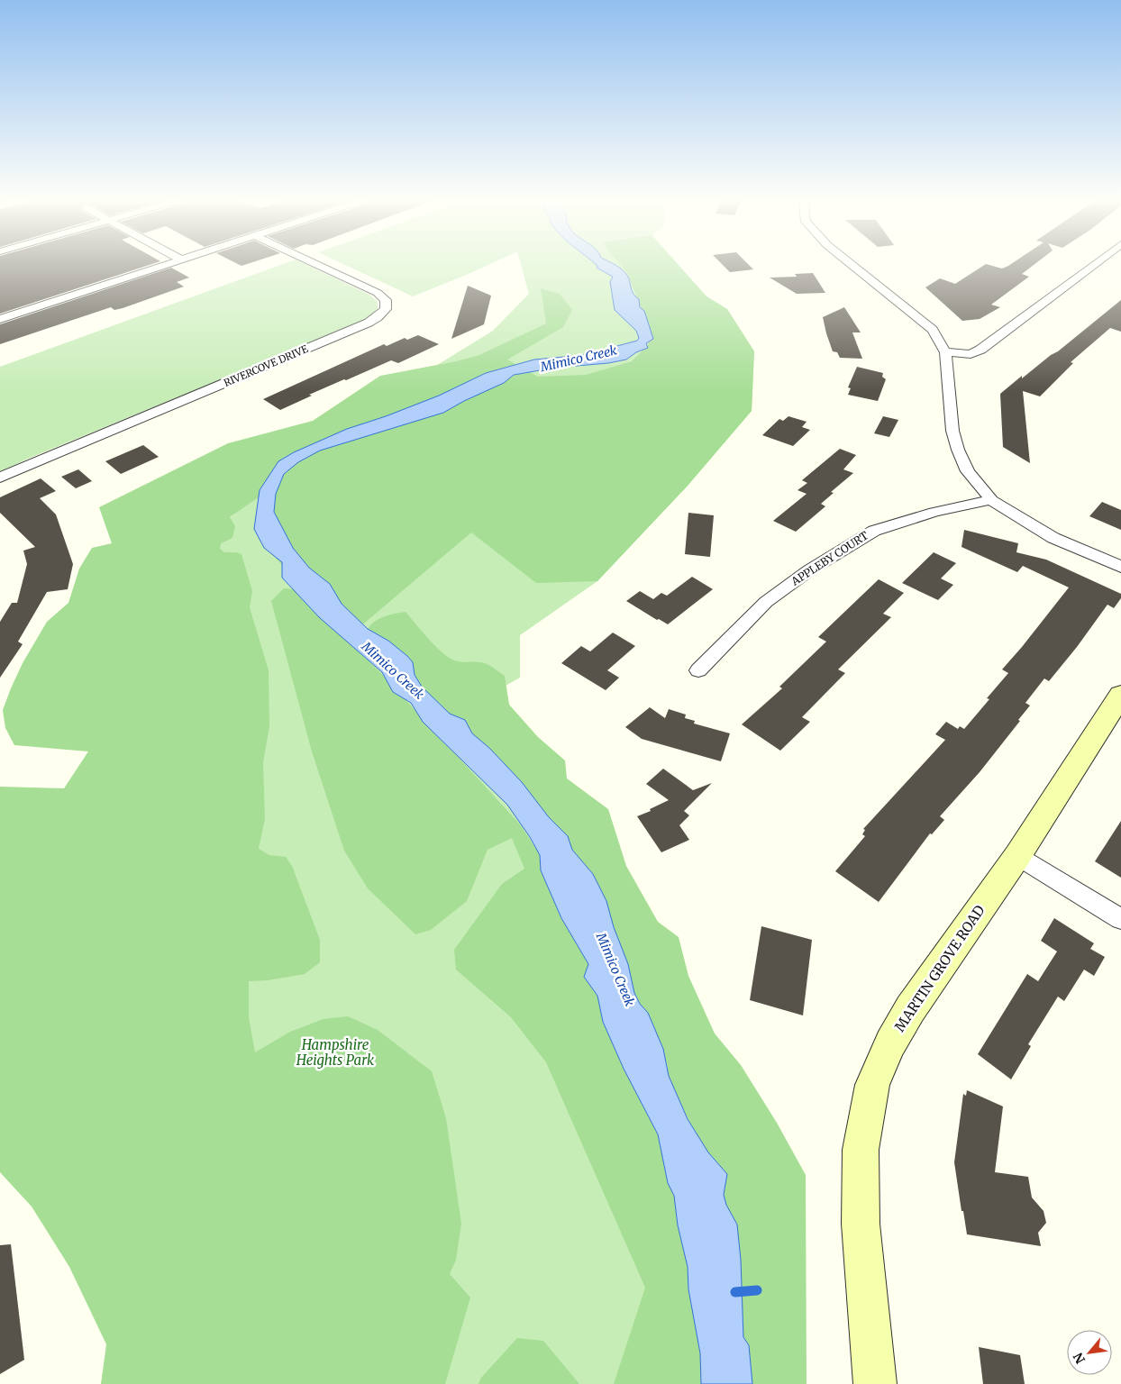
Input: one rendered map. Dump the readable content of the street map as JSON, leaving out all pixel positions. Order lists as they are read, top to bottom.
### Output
{
  "streets": {
    "main road": ["MARTIN GROVE ROAD"],
    "street": ["RIVERCOVE DRIVE", "APPLEBY COURT"]
  },
  "water": ["Mimico Creek"],
  "parks": ["Hampshire Heights Park"],
  "north": "bottom left"
}
